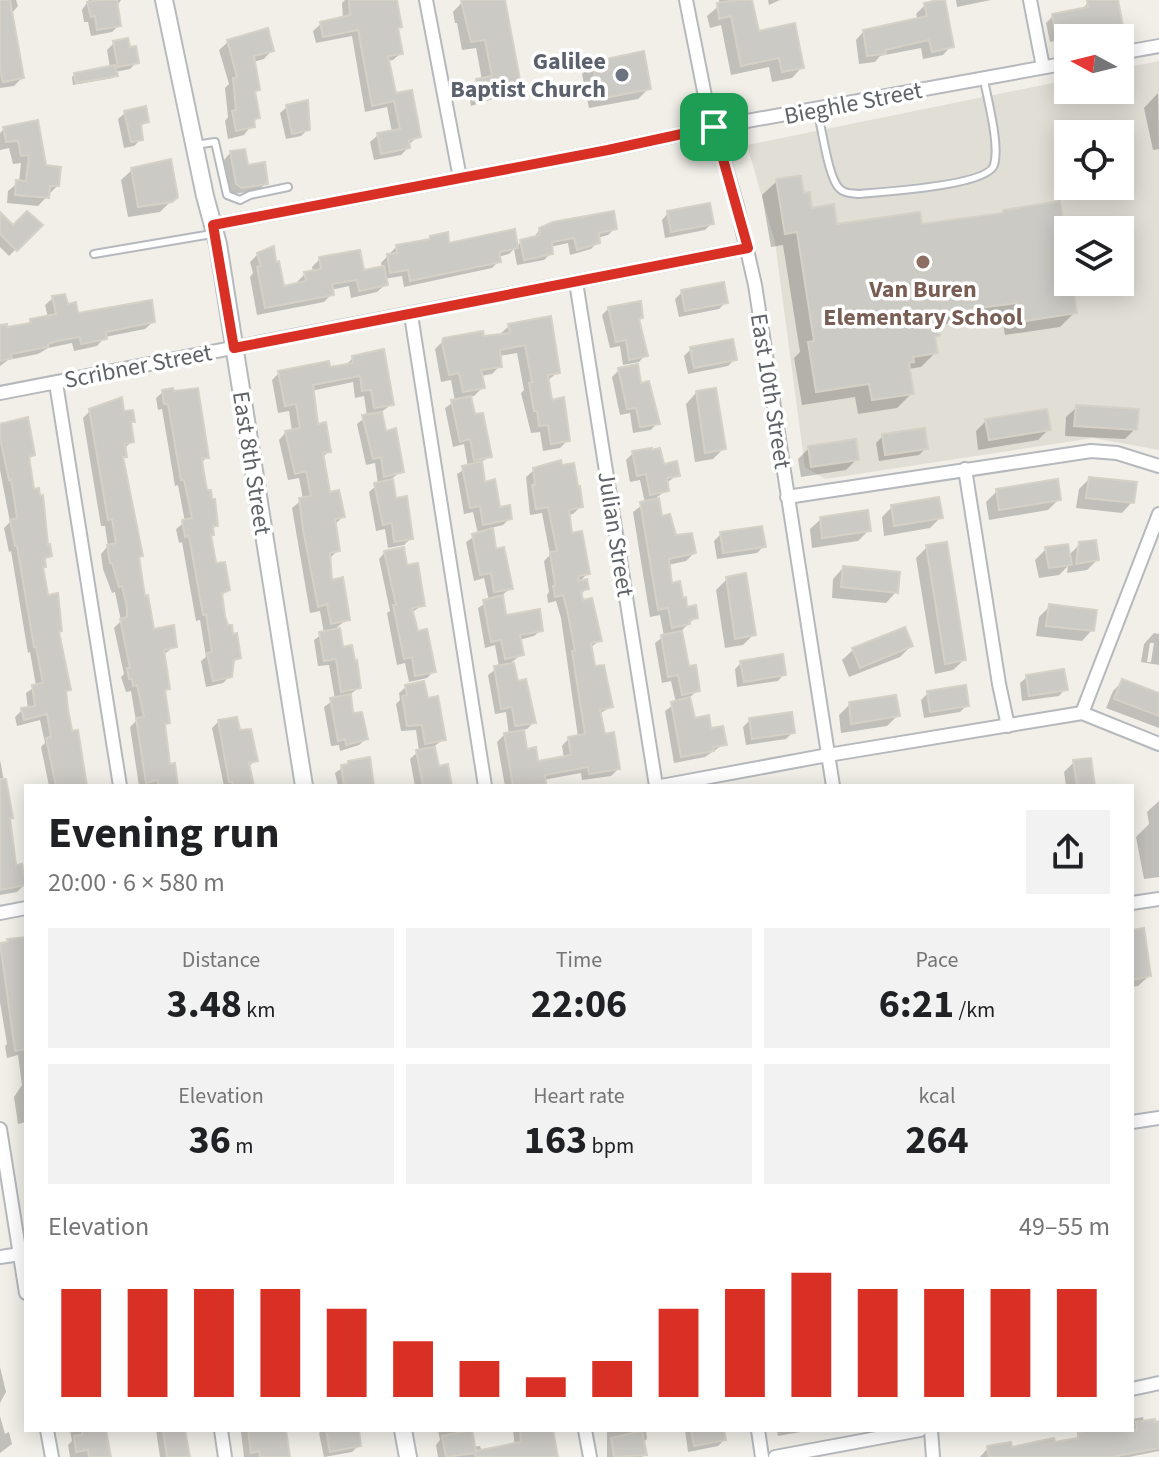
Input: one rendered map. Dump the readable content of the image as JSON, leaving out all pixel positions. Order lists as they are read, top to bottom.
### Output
{
  "streets": {
    "street": [
      "Bieghle Street",
      "Scribner Street",
      "East 10th Street",
      "East 8th Street",
      "Julian Street"
    ]
  },
  "crossings": [
    ["Bieghle Street", "East 10th Street"],
    ["Bieghle Street", "East 8th Street"],
    ["Scribner Street", "East 10th Street"],
    ["Scribner Street", "East 8th Street"],
    ["Scribner Street", "Julian Street"]
  ],
  "places": ["Galilee Baptist Church", "Van Buren Elementary School"],
  "north": "left",
  "page": {
    "heading": ["Evening run", "20:00 · 6 × 580 m"],
    "stats": [
      ["Distance", "3.48 km"],
      ["Time", "22:06"],
      ["Pace", "6:21 /km"],
      ["Elevation", "36 m"],
      ["Heart rate", "163 bpm"],
      ["kcal", "264"]
    ],
    "chart": ["Elevation", "49–55 m"]
  }
}
